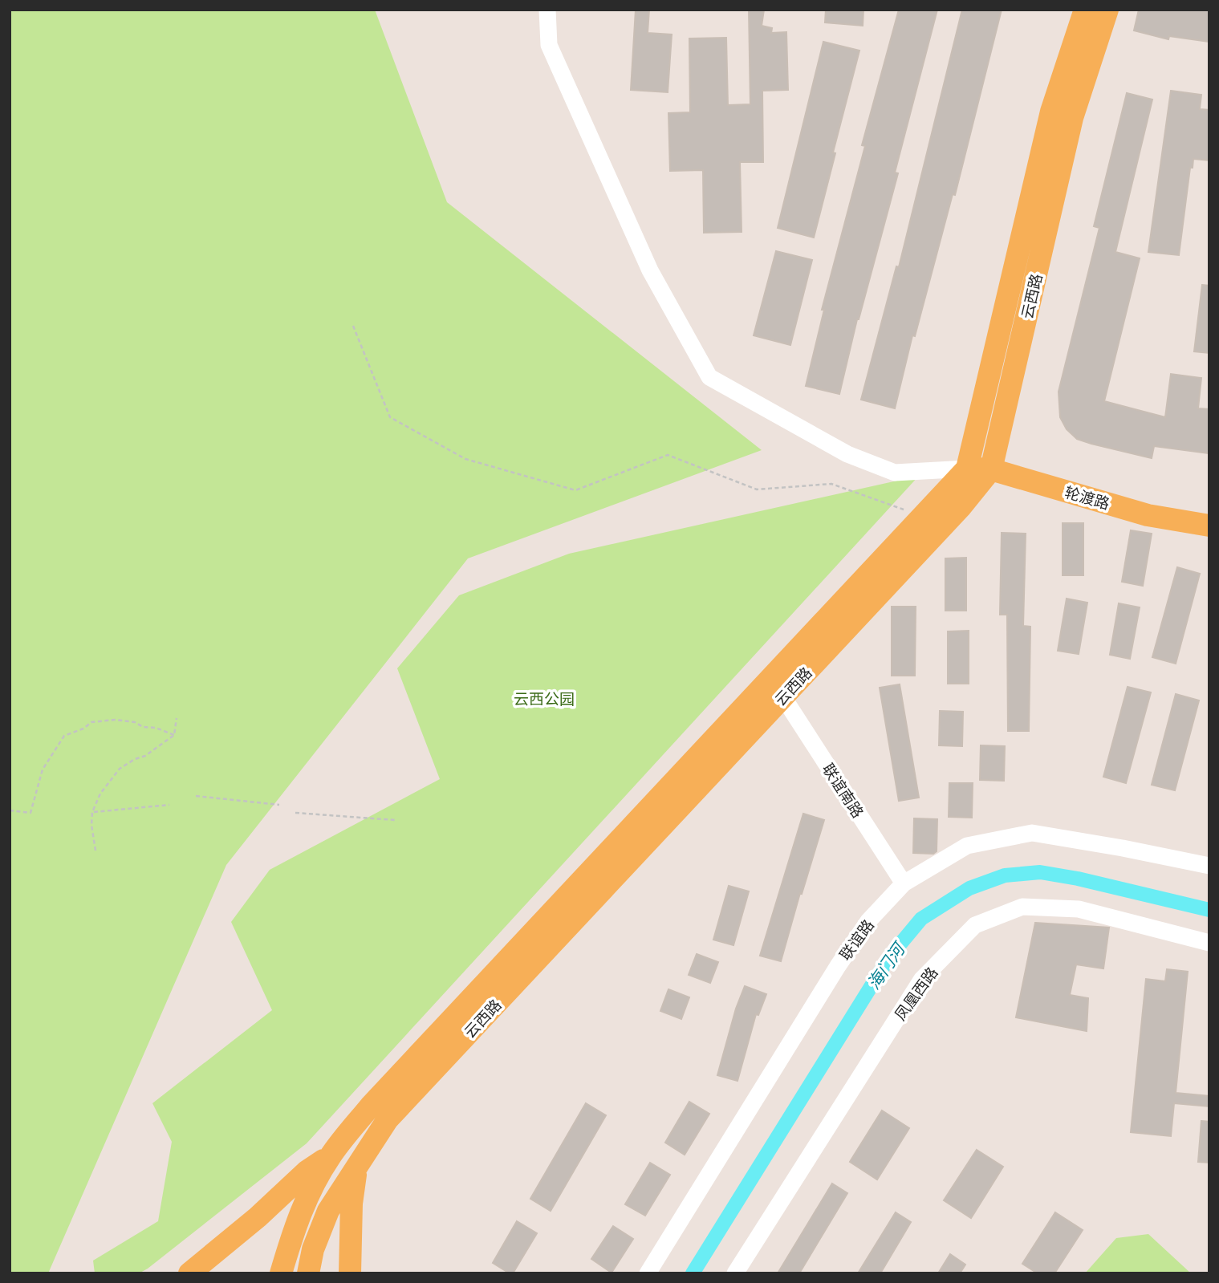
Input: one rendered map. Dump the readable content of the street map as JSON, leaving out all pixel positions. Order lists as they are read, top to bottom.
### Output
{
  "streets": {
    "main road": ["云西路", "轮渡路"],
    "street": ["联谊南路", "联谊路", "凤凰西路"]
  },
  "crossings": [
    ["云西路", "轮渡路"],
    ["云西路", "联谊南路"],
    ["联谊南路", "联谊路"]
  ],
  "water": ["海门河"],
  "parks": ["云西公园"]
}
